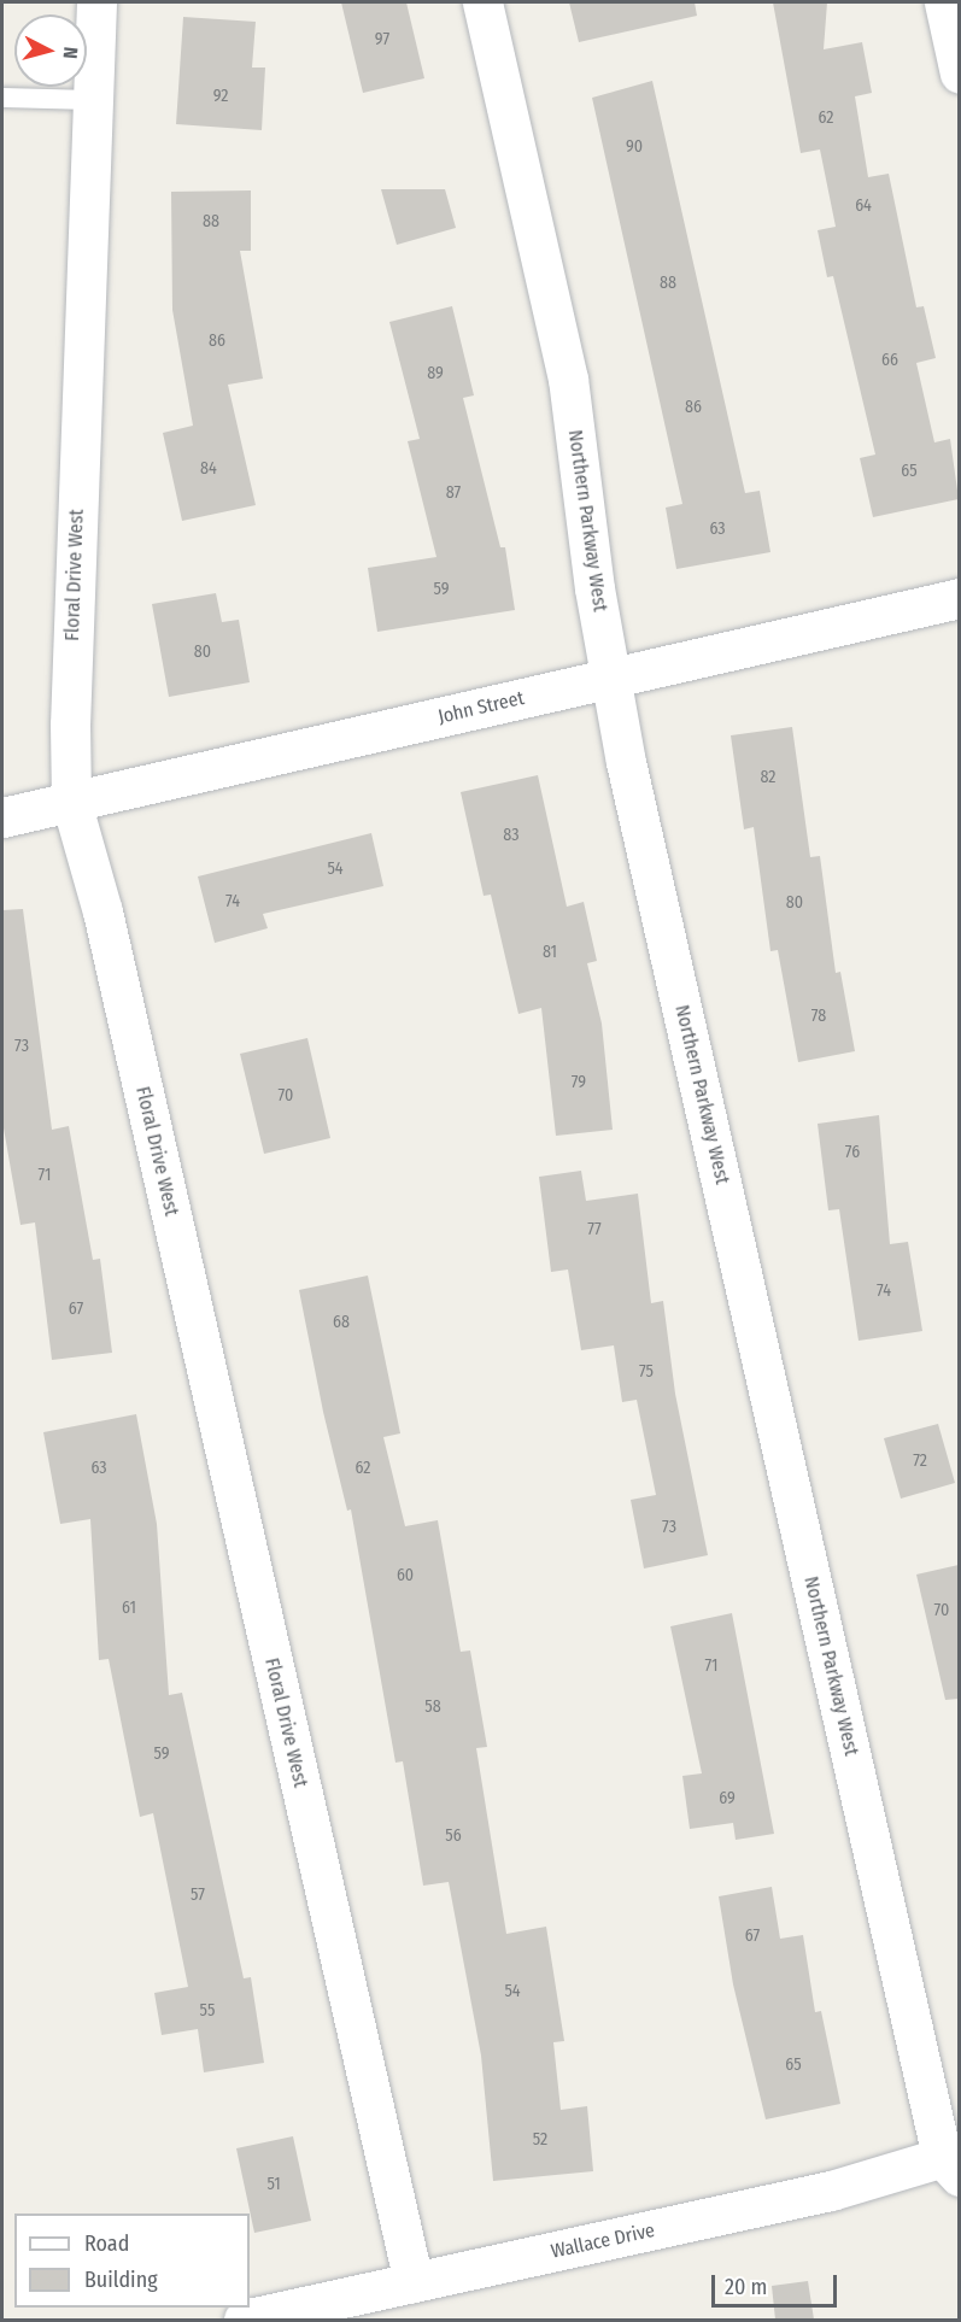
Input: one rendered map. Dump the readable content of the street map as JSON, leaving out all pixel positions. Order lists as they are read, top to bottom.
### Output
{
  "streets": {
    "street": [
      "Northern Parkway West",
      "Floral Drive West",
      "John Street",
      "Wallace Drive"
    ]
  },
  "crossings": [
    ["Northern Parkway West", "John Street"],
    ["Northern Parkway West", "Wallace Drive"],
    ["Floral Drive West", "John Street"],
    ["Floral Drive West", "Wallace Drive"]
  ],
  "house_numbers": [
    "97",
    "92",
    "62",
    "90",
    "64",
    "88",
    "88",
    "86",
    "66",
    "89",
    "86",
    "84",
    "65",
    "87",
    "63",
    "59",
    "80",
    "82",
    "83",
    "54",
    "74",
    "80",
    "81",
    "78",
    "73",
    "79",
    "70",
    "76",
    "71",
    "77",
    "74",
    "67",
    "68",
    "75",
    "72",
    "63",
    "62",
    "73",
    "60",
    "61",
    "70",
    "71",
    "58",
    "59",
    "69",
    "56",
    "57",
    "67",
    "54",
    "55",
    "65",
    "52",
    "51"
  ],
  "legend": ["Road", "Building"],
  "scale_bar": "20 m",
  "north": "right"
}
